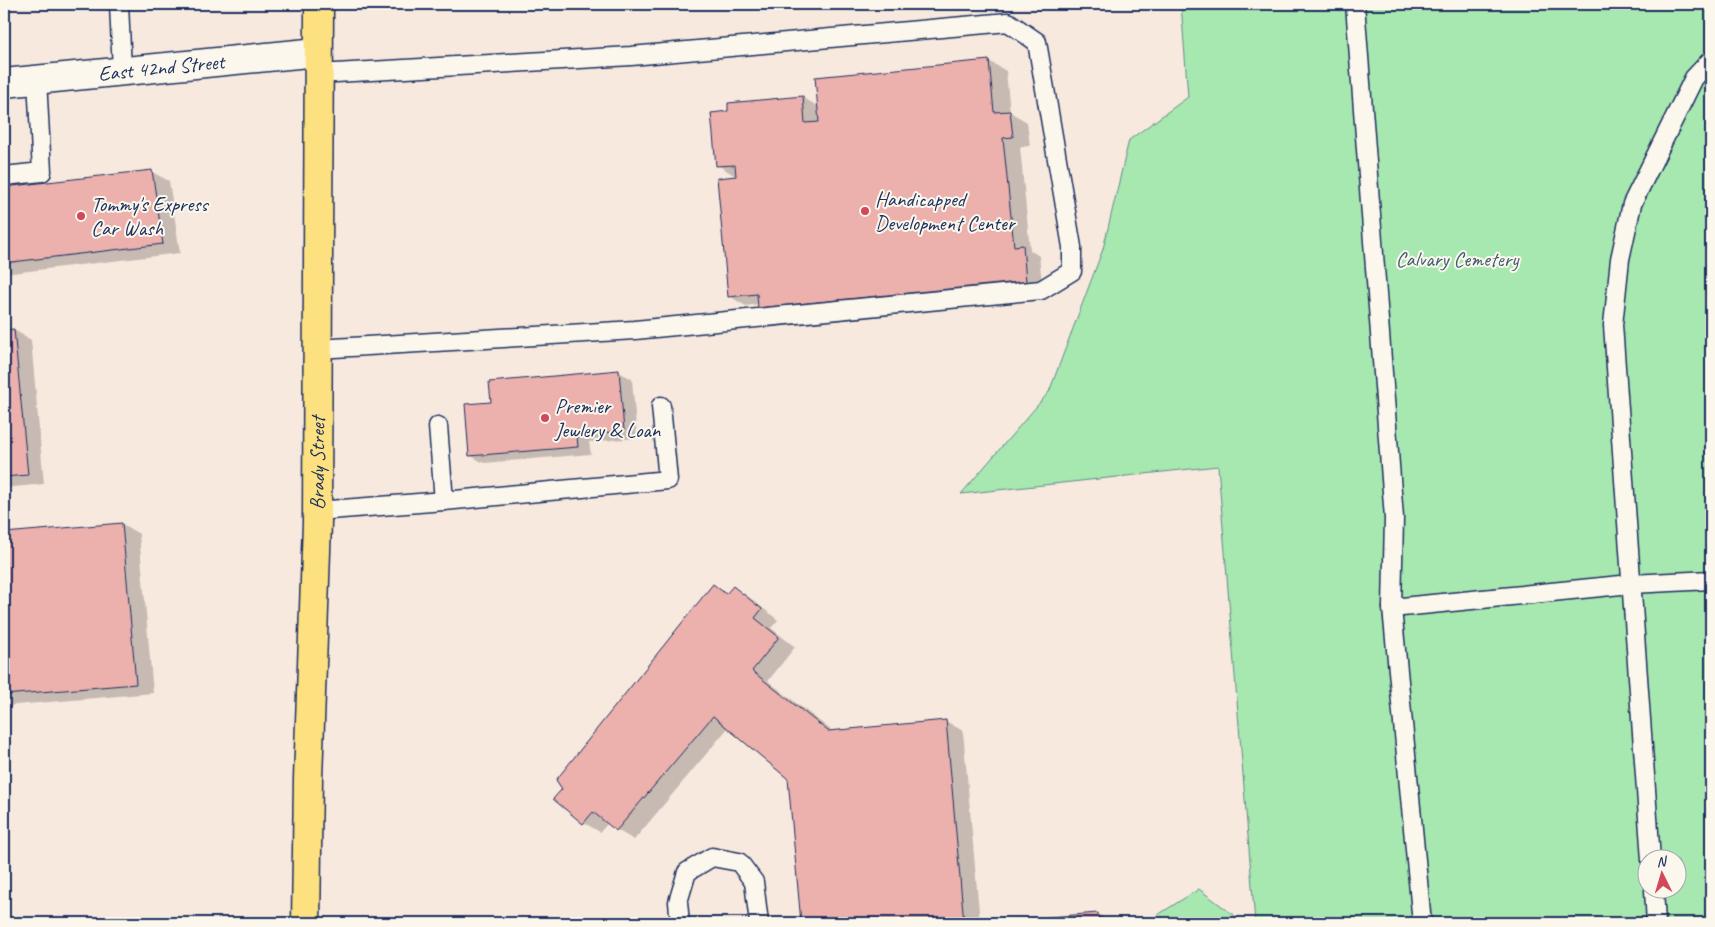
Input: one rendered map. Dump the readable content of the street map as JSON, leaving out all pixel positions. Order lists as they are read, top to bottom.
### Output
{
  "streets": {
    "highway": ["Brady Street"],
    "street": ["East 42nd Street"]
  },
  "crossings": [
    ["East 42nd Street", "Brady Street"]
  ],
  "parks": ["Calvary Cemetery"],
  "places": ["Handicapped Development Center", "Tommy's Express Car Wash", "Premier Jewlery & Loan"],
  "north": "top"
}
